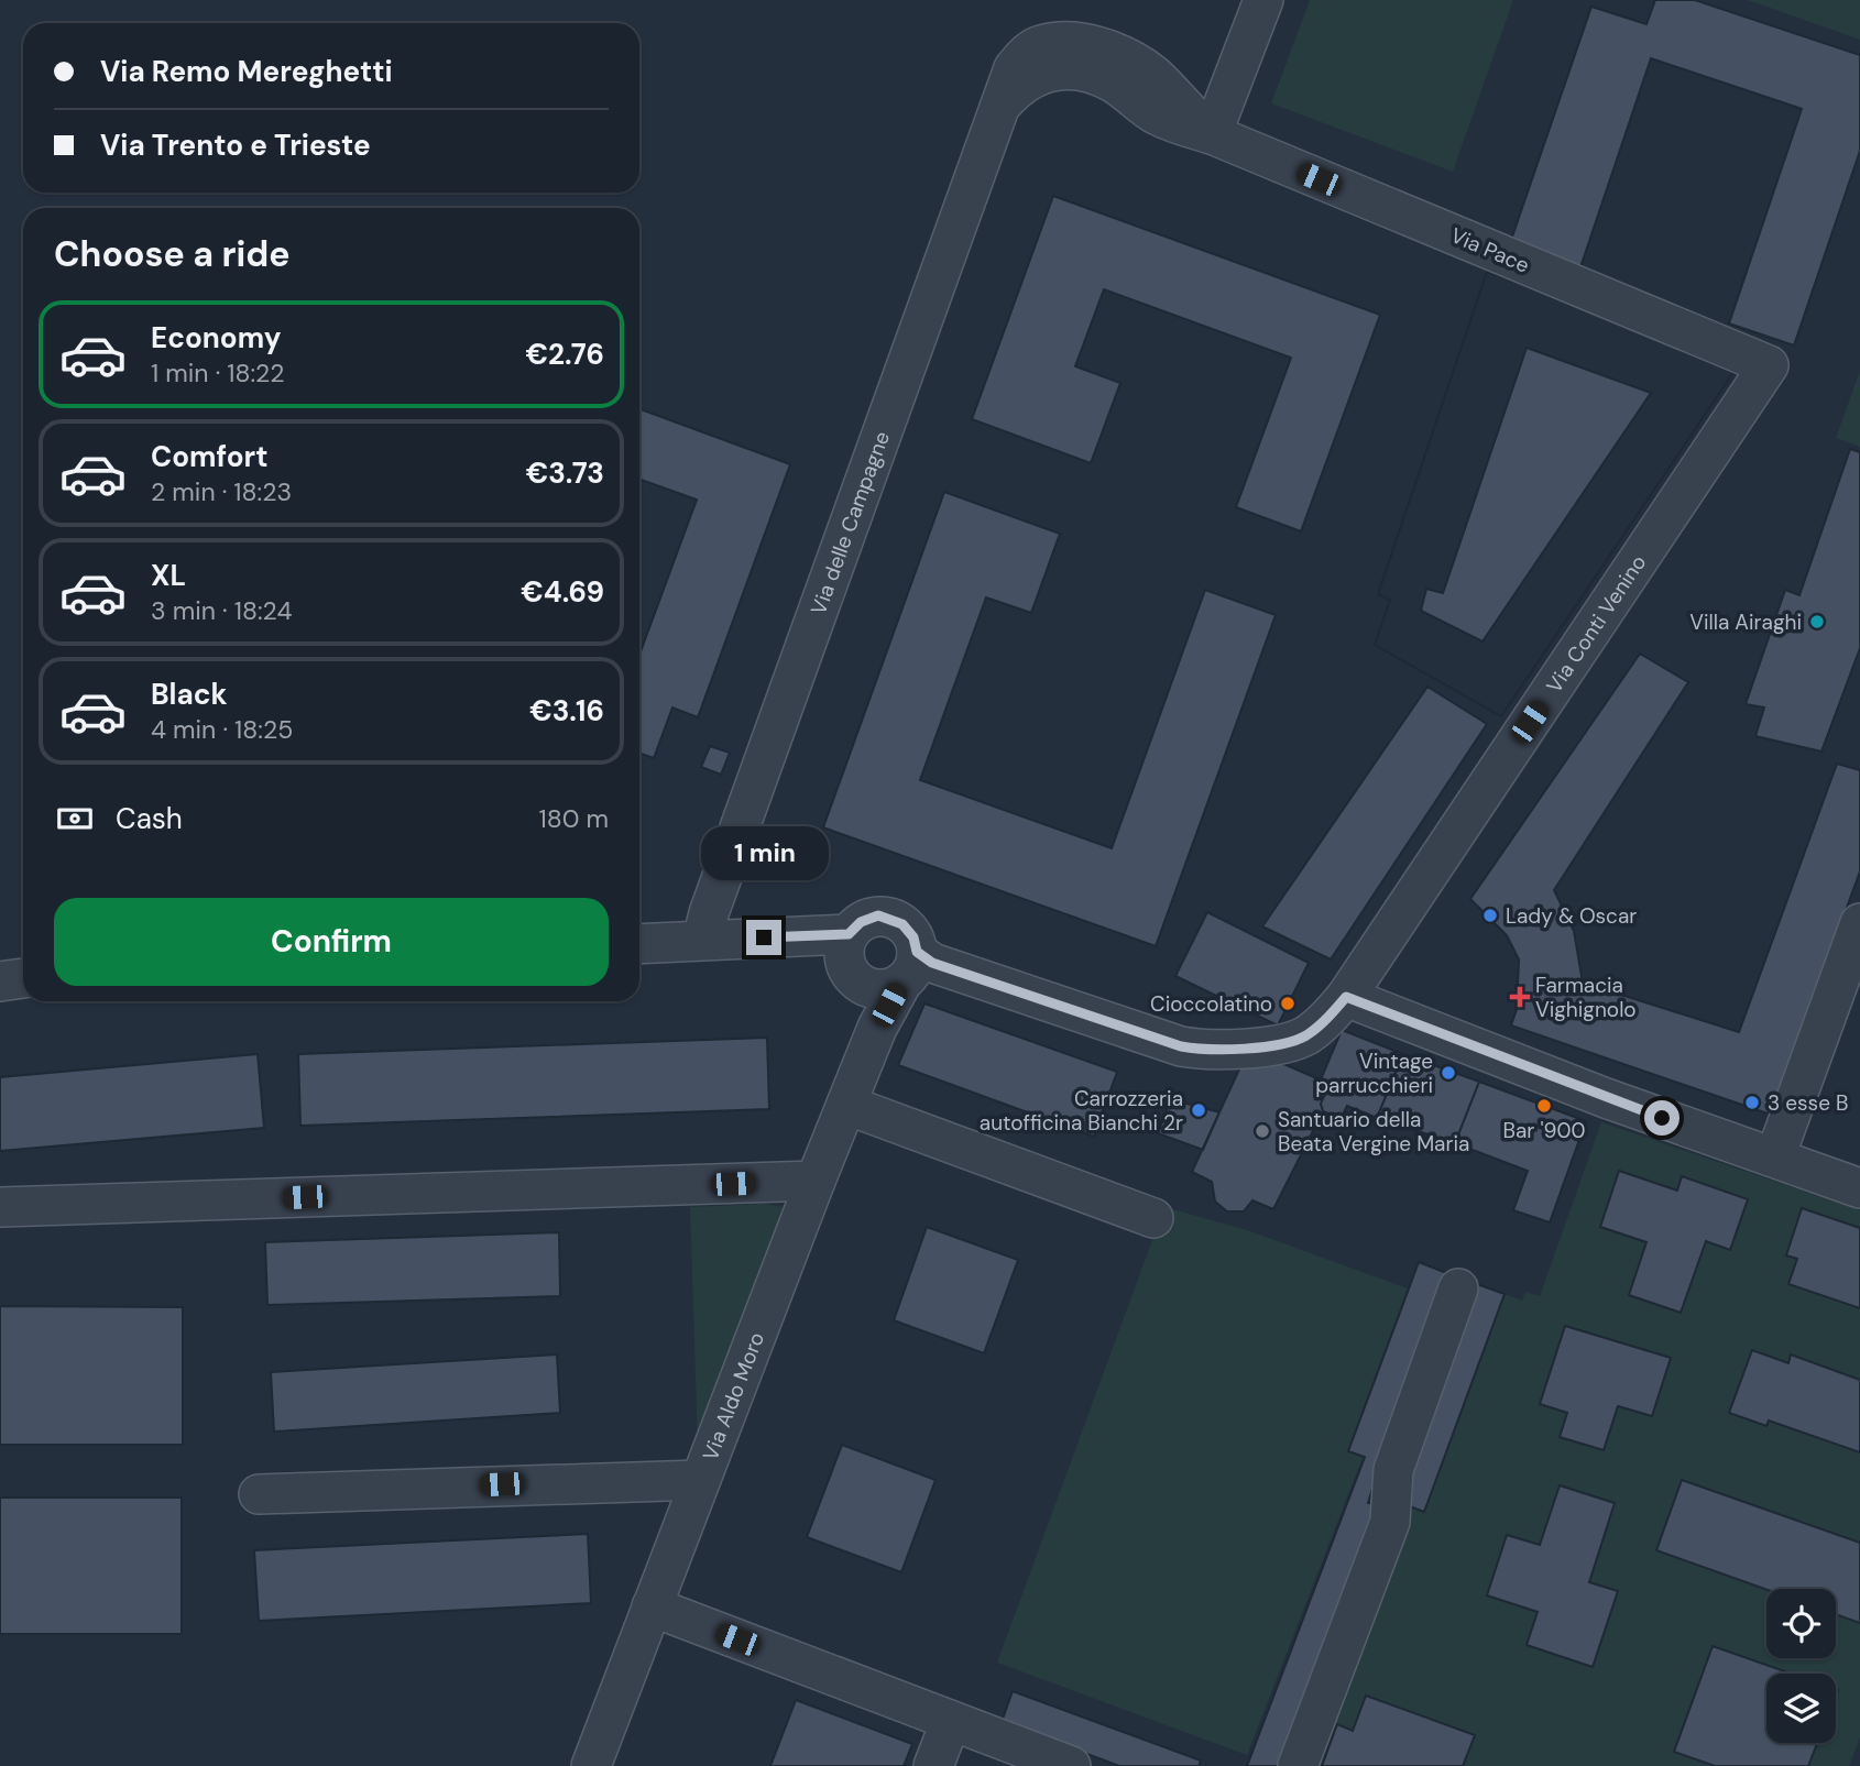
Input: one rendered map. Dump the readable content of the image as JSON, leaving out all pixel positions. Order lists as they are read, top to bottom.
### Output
{
  "streets": {
    "street": [
      "Via Pace",
      "Via delle Campagne",
      "Via Conti Venino",
      "Via Aldo Moro"
    ]
  },
  "crossings": [
    ["Via Pace", "Via delle Campagne"],
    ["Via Pace", "Via Conti Venino"],
    ["Via Conti Venino", "Via Aldo Moro"]
  ],
  "places": {
    "other": [
      "Villa Airaghi",
      "Lady & Oscar",
      "Cioccolatino",
      "Vintage parrucchieri",
      "3 esse B",
      "Bar '900",
      "Carrozzeria autofficina Bianchi 2r",
      "Santuario della Beata Vergine Maria"
    ],
    "health": ["Farmacia Vighignolo"]
  },
  "page": {
    "banner": ["Via Remo Mereghetti", "Via Trento e Trieste"],
    "heading": "Choose a ride",
    "list": [
      {
        "name": "Economy",
        "note": "1 min · 18:22",
        "value": "€2.76"
      },
      {
        "name": "Comfort",
        "note": "2 min · 18:23",
        "value": "€3.73"
      },
      {
        "name": "XL",
        "note": "3 min · 18:24",
        "value": "€4.69"
      },
      {
        "name": "Black",
        "note": "4 min · 18:25",
        "value": "€3.16"
      }
    ],
    "pay": ["Cash", "180 m"],
    "bubble": "1 min",
    "buttons": "Confirm"
  }
}
